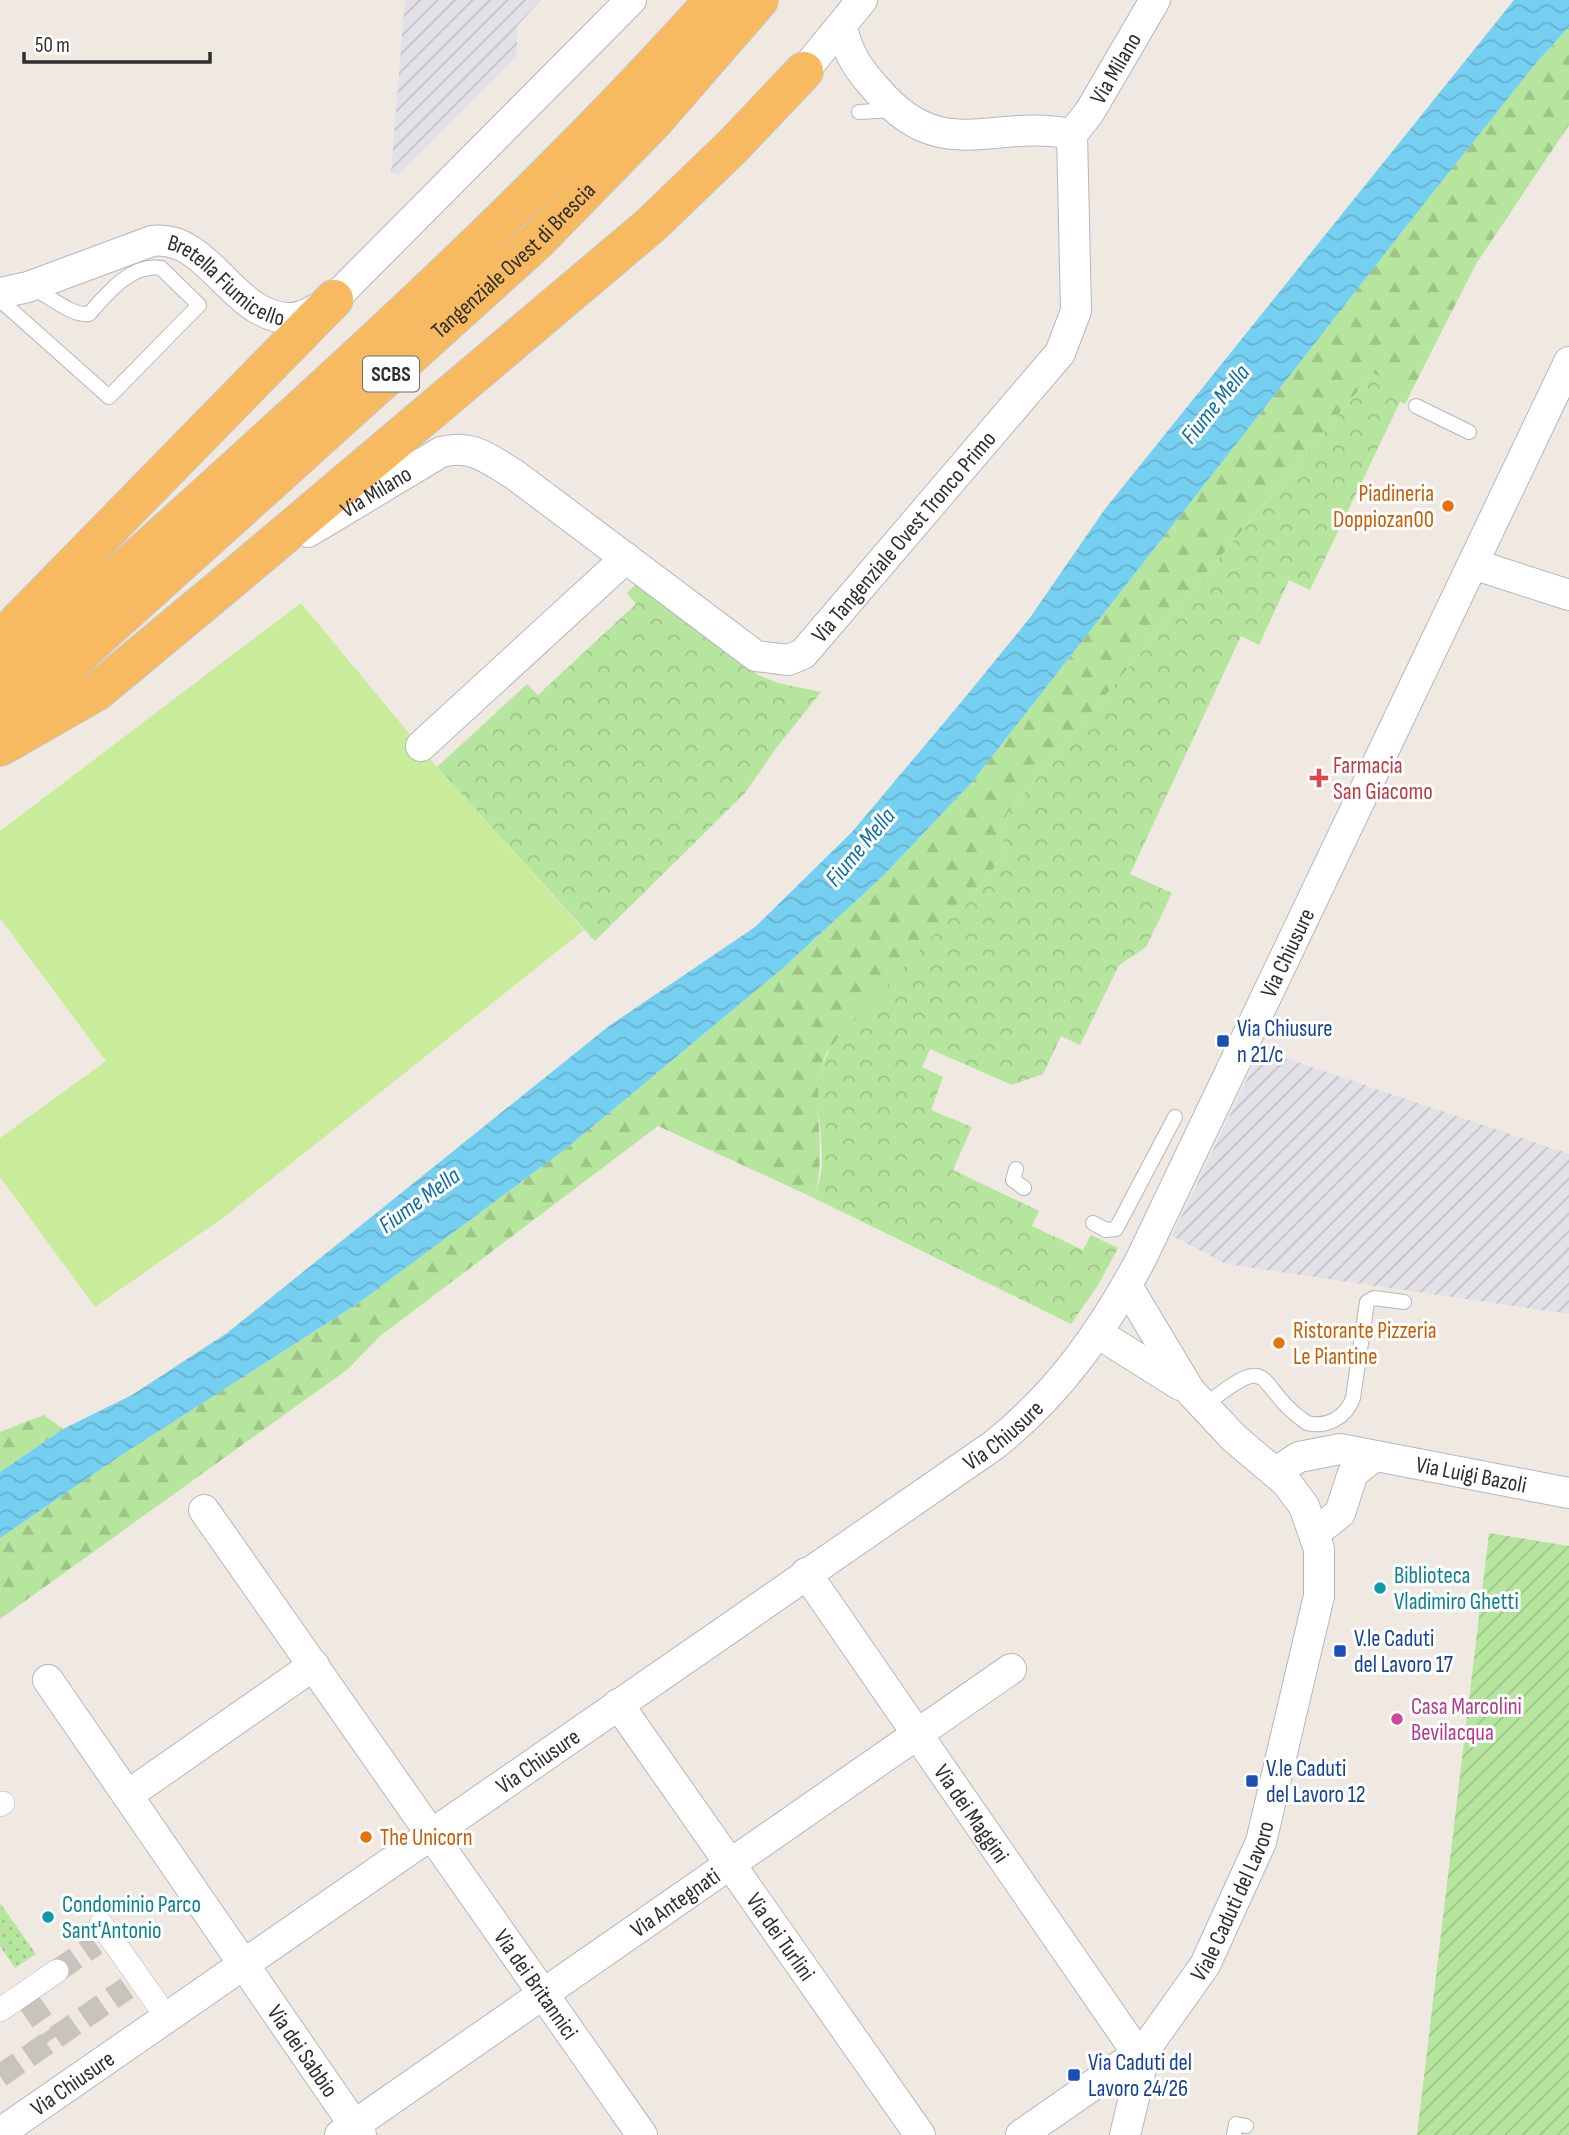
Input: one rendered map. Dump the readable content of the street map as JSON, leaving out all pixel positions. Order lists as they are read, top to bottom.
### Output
{
  "streets": {
    "highway": ["Tangenziale Ovest di Brescia", "SCBS"],
    "street": [
      "Via Milano",
      "Bretella Fiumicello",
      "Via Tangenziale Ovest Tronco Primo",
      "Via Chiusure",
      "Via Luigi Bazoli",
      "Via dei Maggini",
      "Viale Caduti del Lavoro",
      "Via Antegnati",
      "Via dei Turlini",
      "Via dei Britannici",
      "Via dei Sabbio"
    ]
  },
  "crossings": [
    ["Via Milano", "Via Tangenziale Ovest Tronco Primo"],
    ["Via Chiusure", "Via dei Maggini"],
    ["Via Chiusure", "Viale Caduti del Lavoro"],
    ["Via Chiusure", "Via dei Turlini"],
    ["Via Chiusure", "Via dei Britannici"],
    ["Via Chiusure", "Via dei Sabbio"],
    ["Via Luigi Bazoli", "Viale Caduti del Lavoro"],
    ["Via dei Maggini", "Viale Caduti del Lavoro"],
    ["Via dei Maggini", "Via Antegnati"],
    ["Via Antegnati", "Via dei Turlini"],
    ["Via Antegnati", "Via dei Britannici"],
    ["Via Antegnati", "Via dei Sabbio"]
  ],
  "water": ["Fiume Mella"],
  "places": {
    "other": [
      "Piadineria Doppiozan00",
      "Ristorante Pizzeria Le Piantine",
      "Biblioteca Vladimiro Ghetti",
      "Casa Marcolini Bevilacqua",
      "The Unicorn",
      "Condominio Parco Sant'Antonio"
    ],
    "health": ["Farmacia San Giacomo"],
    "transit": [
      "Via Chiusure n 21/c",
      "V.le Caduti del Lavoro 17",
      "V.le Caduti del Lavoro 12",
      "Via Caduti del Lavoro 24/26"
    ]
  },
  "scale_bar": "50 m"
}
